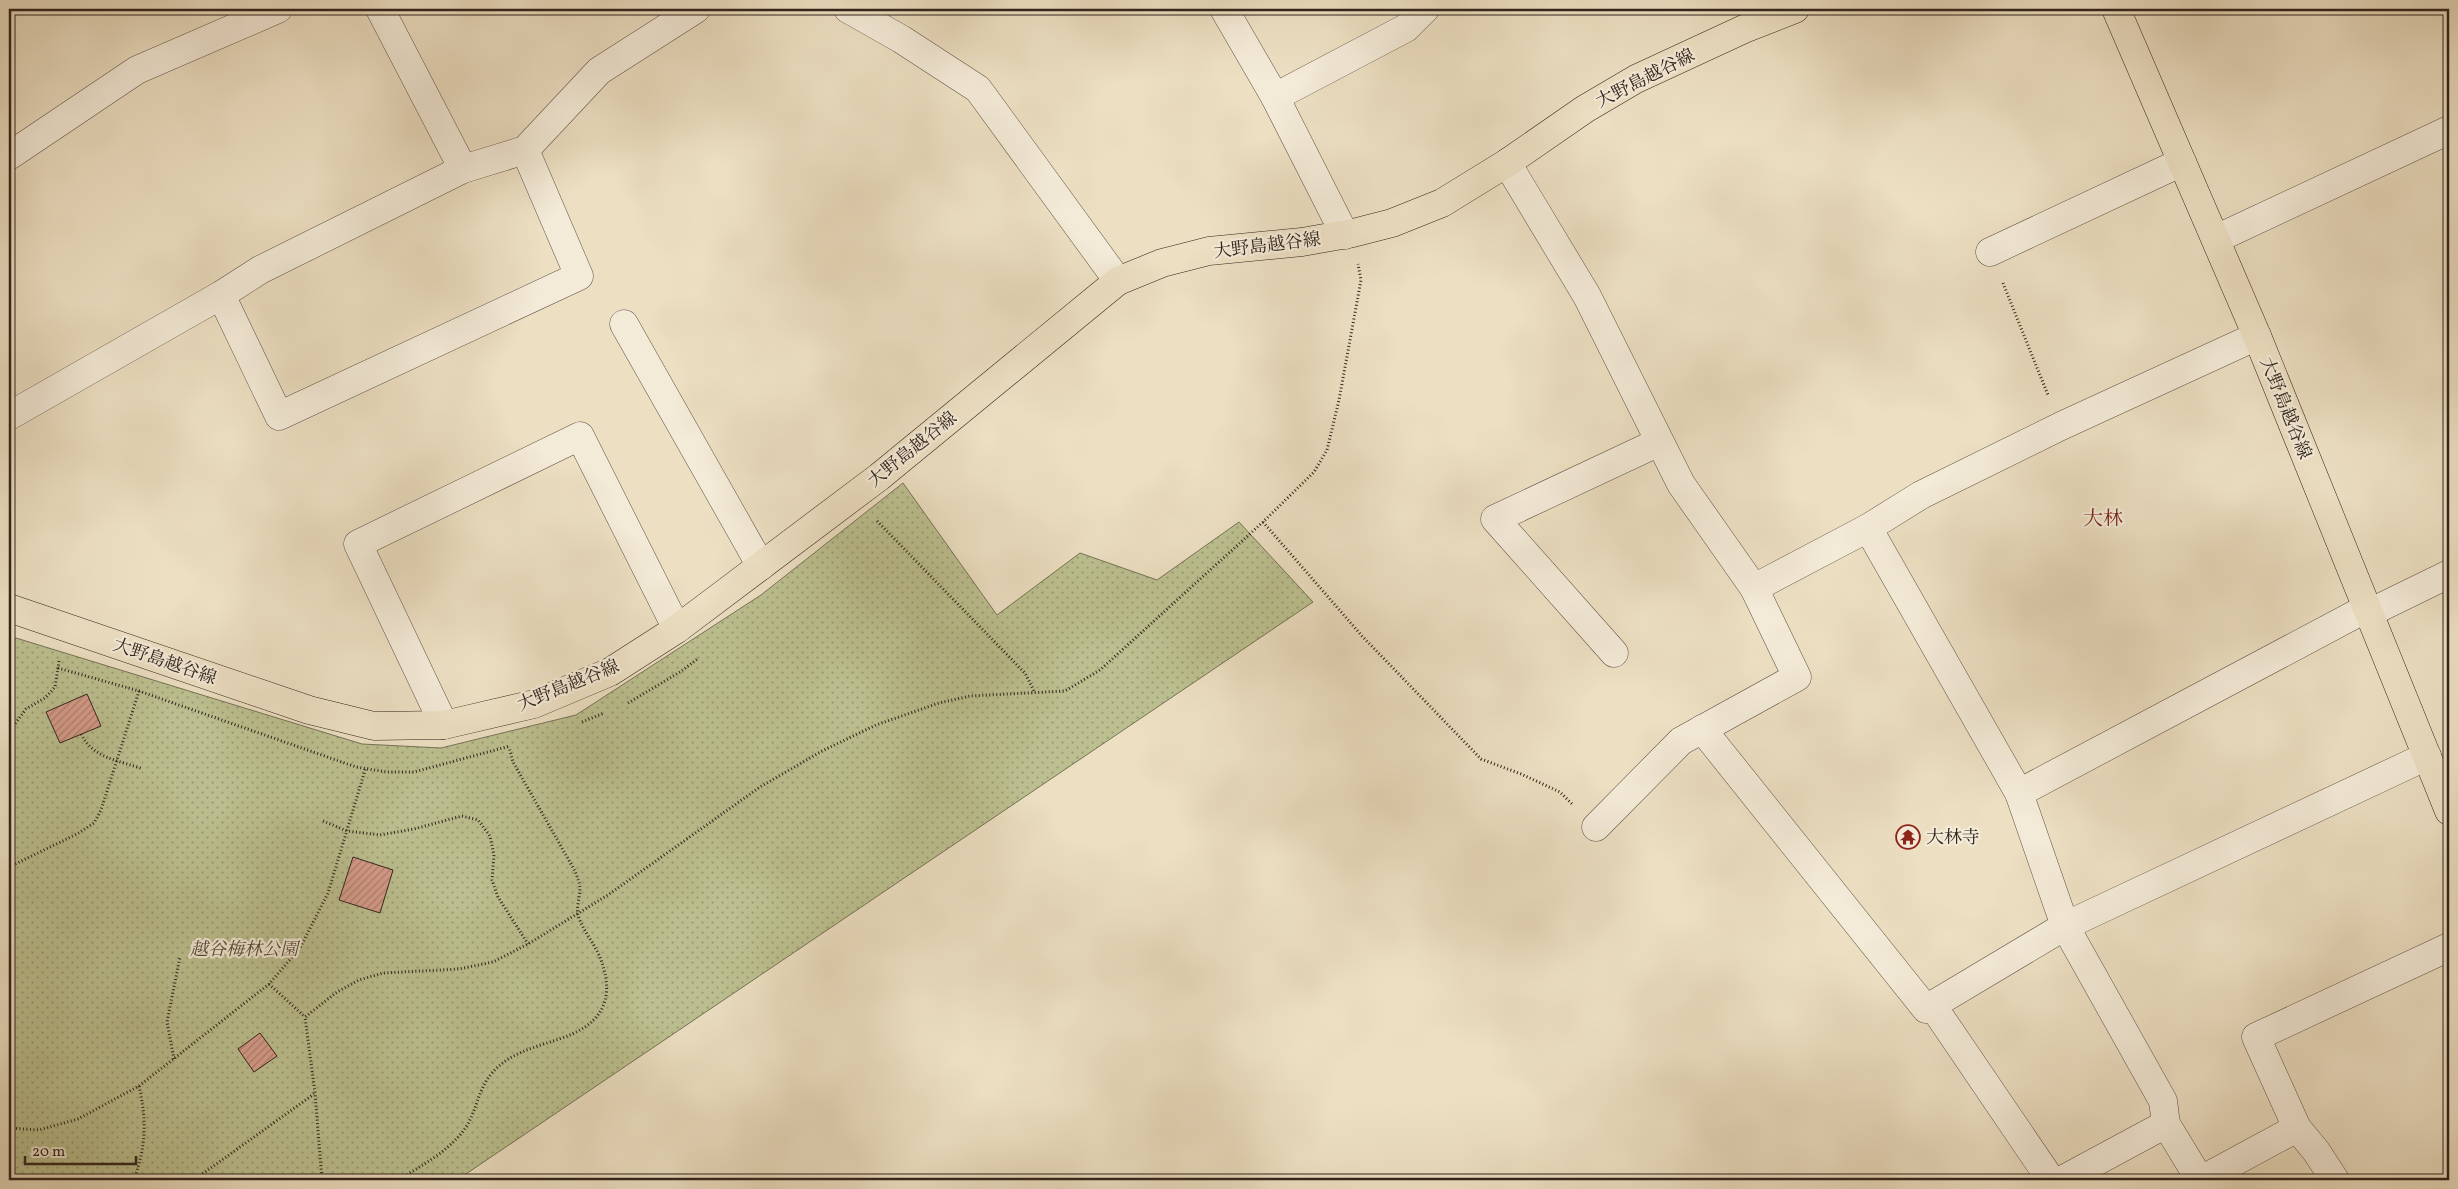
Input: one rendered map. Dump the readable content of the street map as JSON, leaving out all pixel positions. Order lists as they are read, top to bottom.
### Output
{
  "streets": {
    "main road": ["大野島越谷線"]
  },
  "districts": ["大林"],
  "parks": ["越谷梅林公園"],
  "places": {
    "temple": ["大林寺"]
  },
  "scale_bar": "20 m"
}
